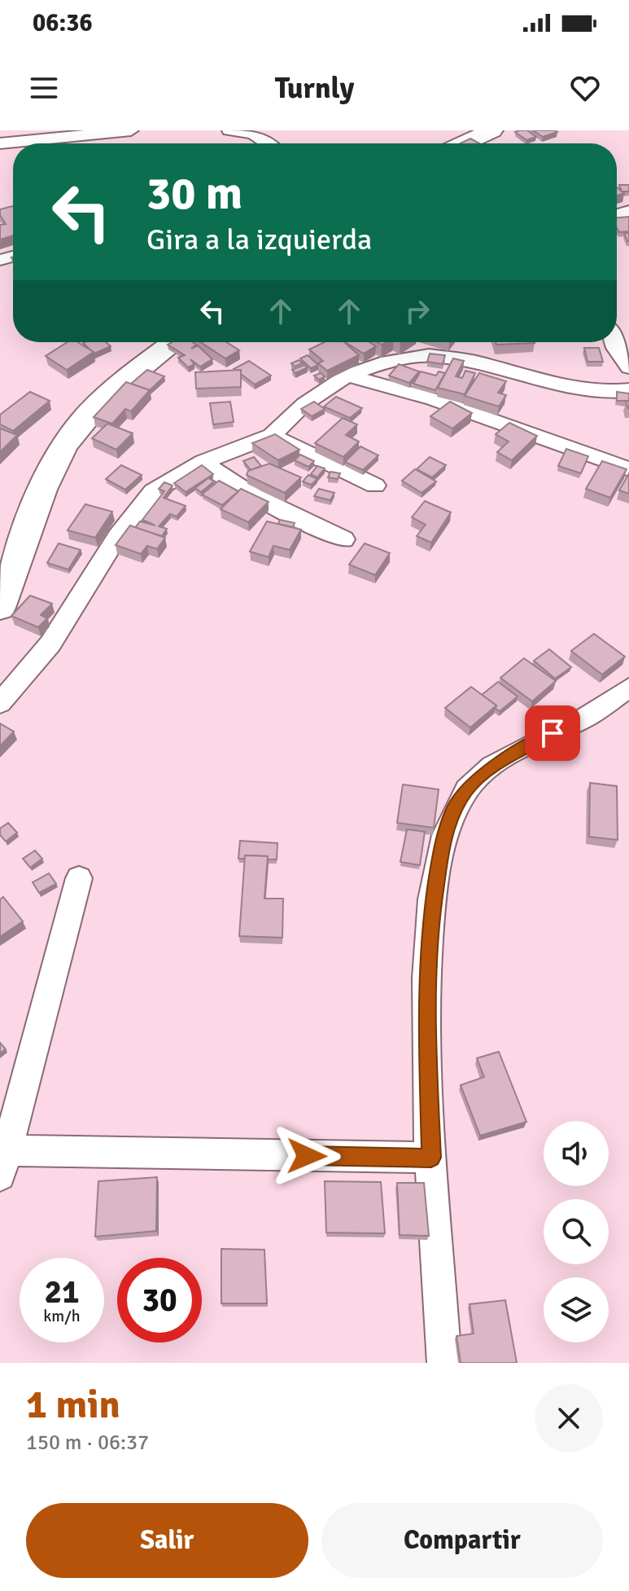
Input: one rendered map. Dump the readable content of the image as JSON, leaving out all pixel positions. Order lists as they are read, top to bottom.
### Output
{
  "page": {
    "status": "06:36",
    "header": "Turnly",
    "turn": ["30 m", "Gira a la izquierda"],
    "speed": "21 km/h",
    "limit": "30",
    "heading": ["1 min", "150 m · 06:37"],
    "buttons": ["Salir", "Compartir"]
  }
}
